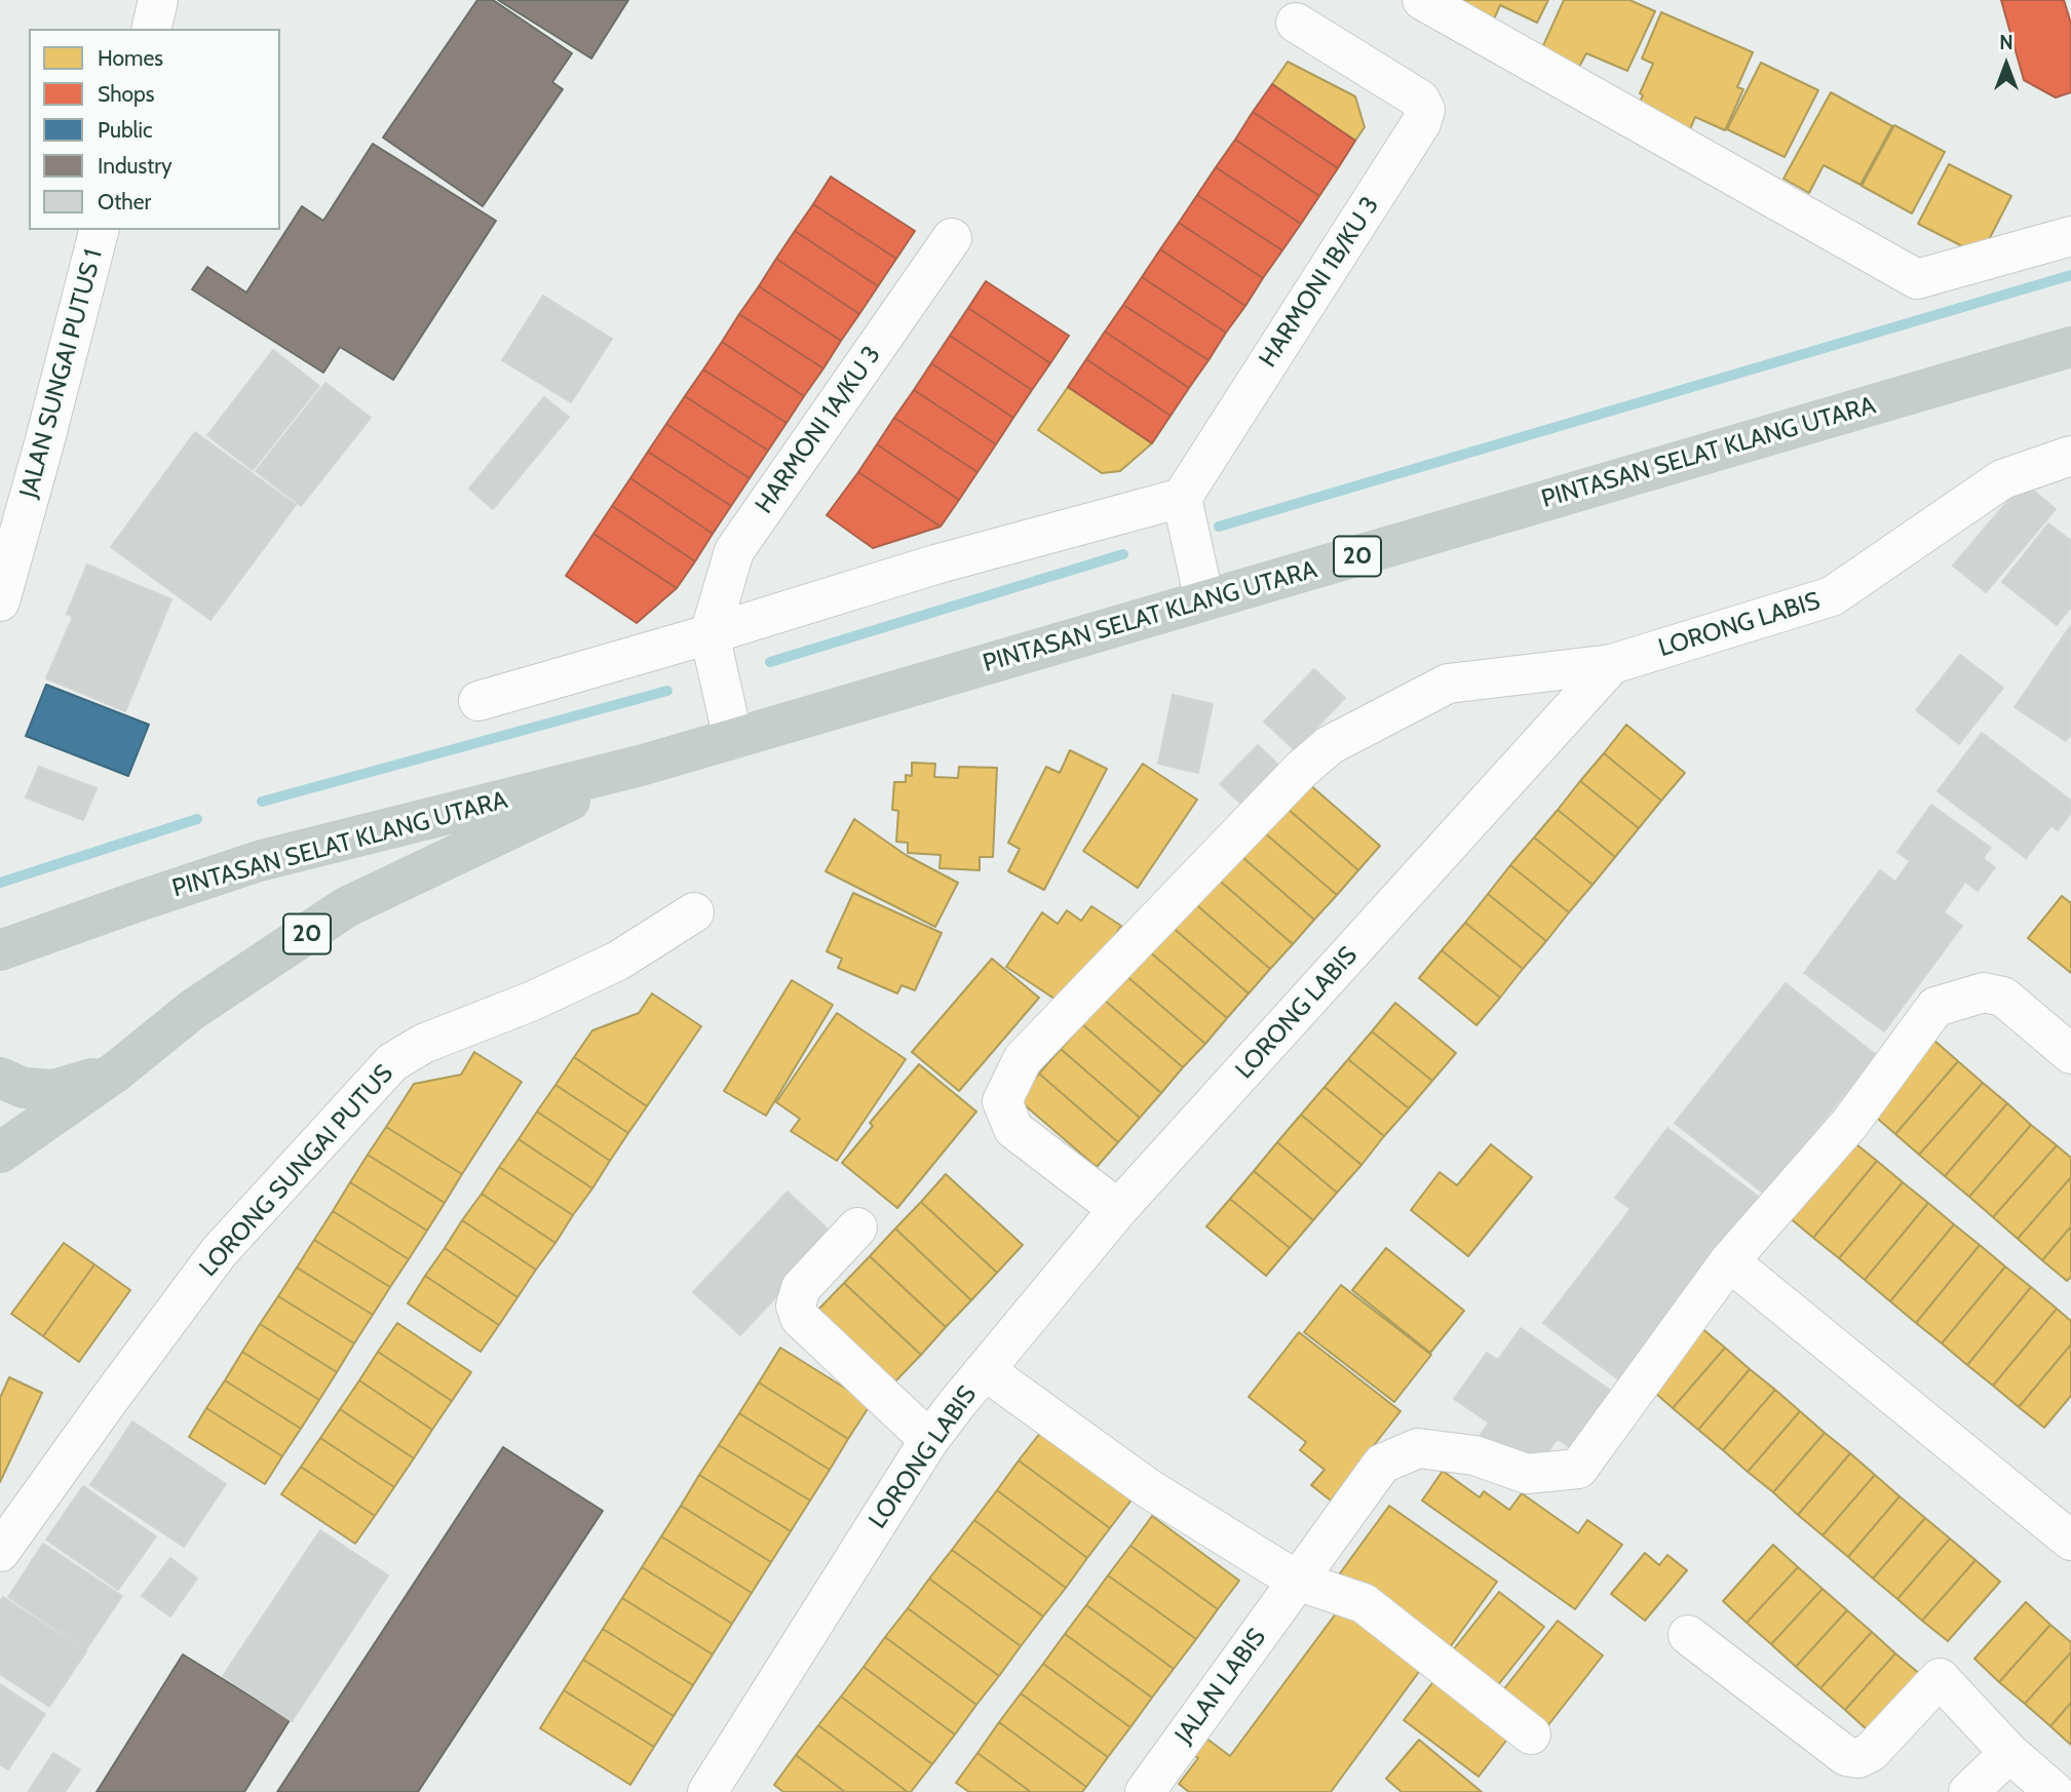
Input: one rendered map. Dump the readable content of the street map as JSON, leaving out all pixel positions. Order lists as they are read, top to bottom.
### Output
{
  "streets": {
    "highway": ["PINTASAN SELAT KLANG UTARA", "20"],
    "street": [
      "HARMONI 1B/KU 3",
      "JALAN SUNGAI PUTUS 1",
      "HARMONI 1A/KU 3",
      "LORONG LABIS",
      "LORONG SUNGAI PUTUS",
      "JALAN LABIS"
    ]
  },
  "legend": [
    "Homes",
    "Shops",
    "Public",
    "Industry",
    "Other"
  ],
  "north": "top"
}
